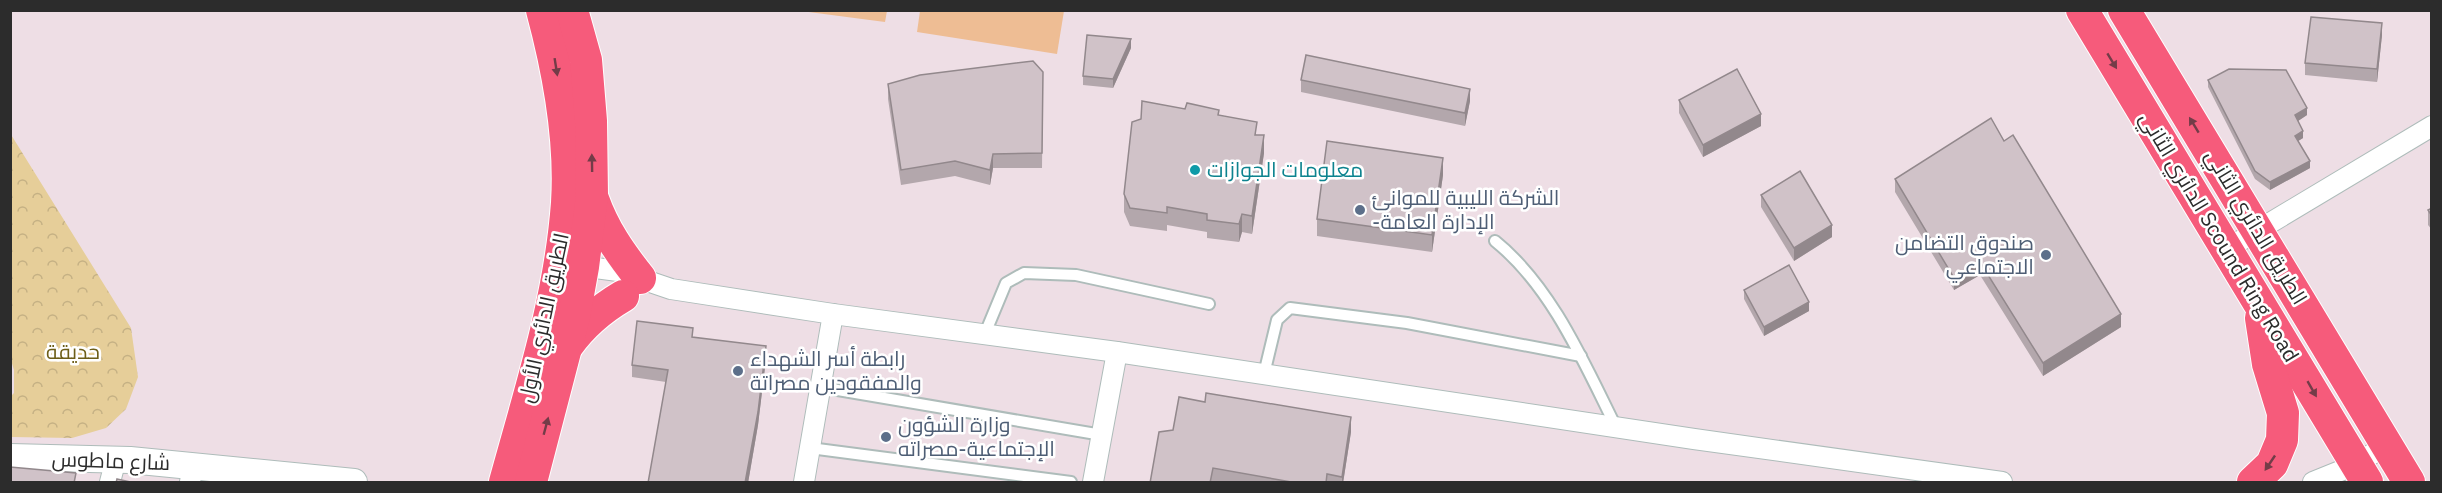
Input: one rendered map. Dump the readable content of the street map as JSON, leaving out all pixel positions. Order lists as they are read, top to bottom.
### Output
{
  "streets": {
    "main road": ["الطريق الدائري الثاني", "الدائري الثاني Scound Ring Road", "الطريق الدائري الأول"],
    "street": ["شارع ماطوس"]
  },
  "one_way": ["الطريق الدائري الثاني", "الدائري الثاني Scound Ring Road"],
  "parks": ["حديقة"],
  "places": [
    "معلومات الجوازات",
    "الشركة الليبية للموانئ -الإدارة العامة",
    "صندوق التضامن الاجتماعي",
    "رابطة أسر الشهداء والمفقودين مصراتة",
    "وزارة الشؤون الإجتماعية-مصراته"
  ]
}
